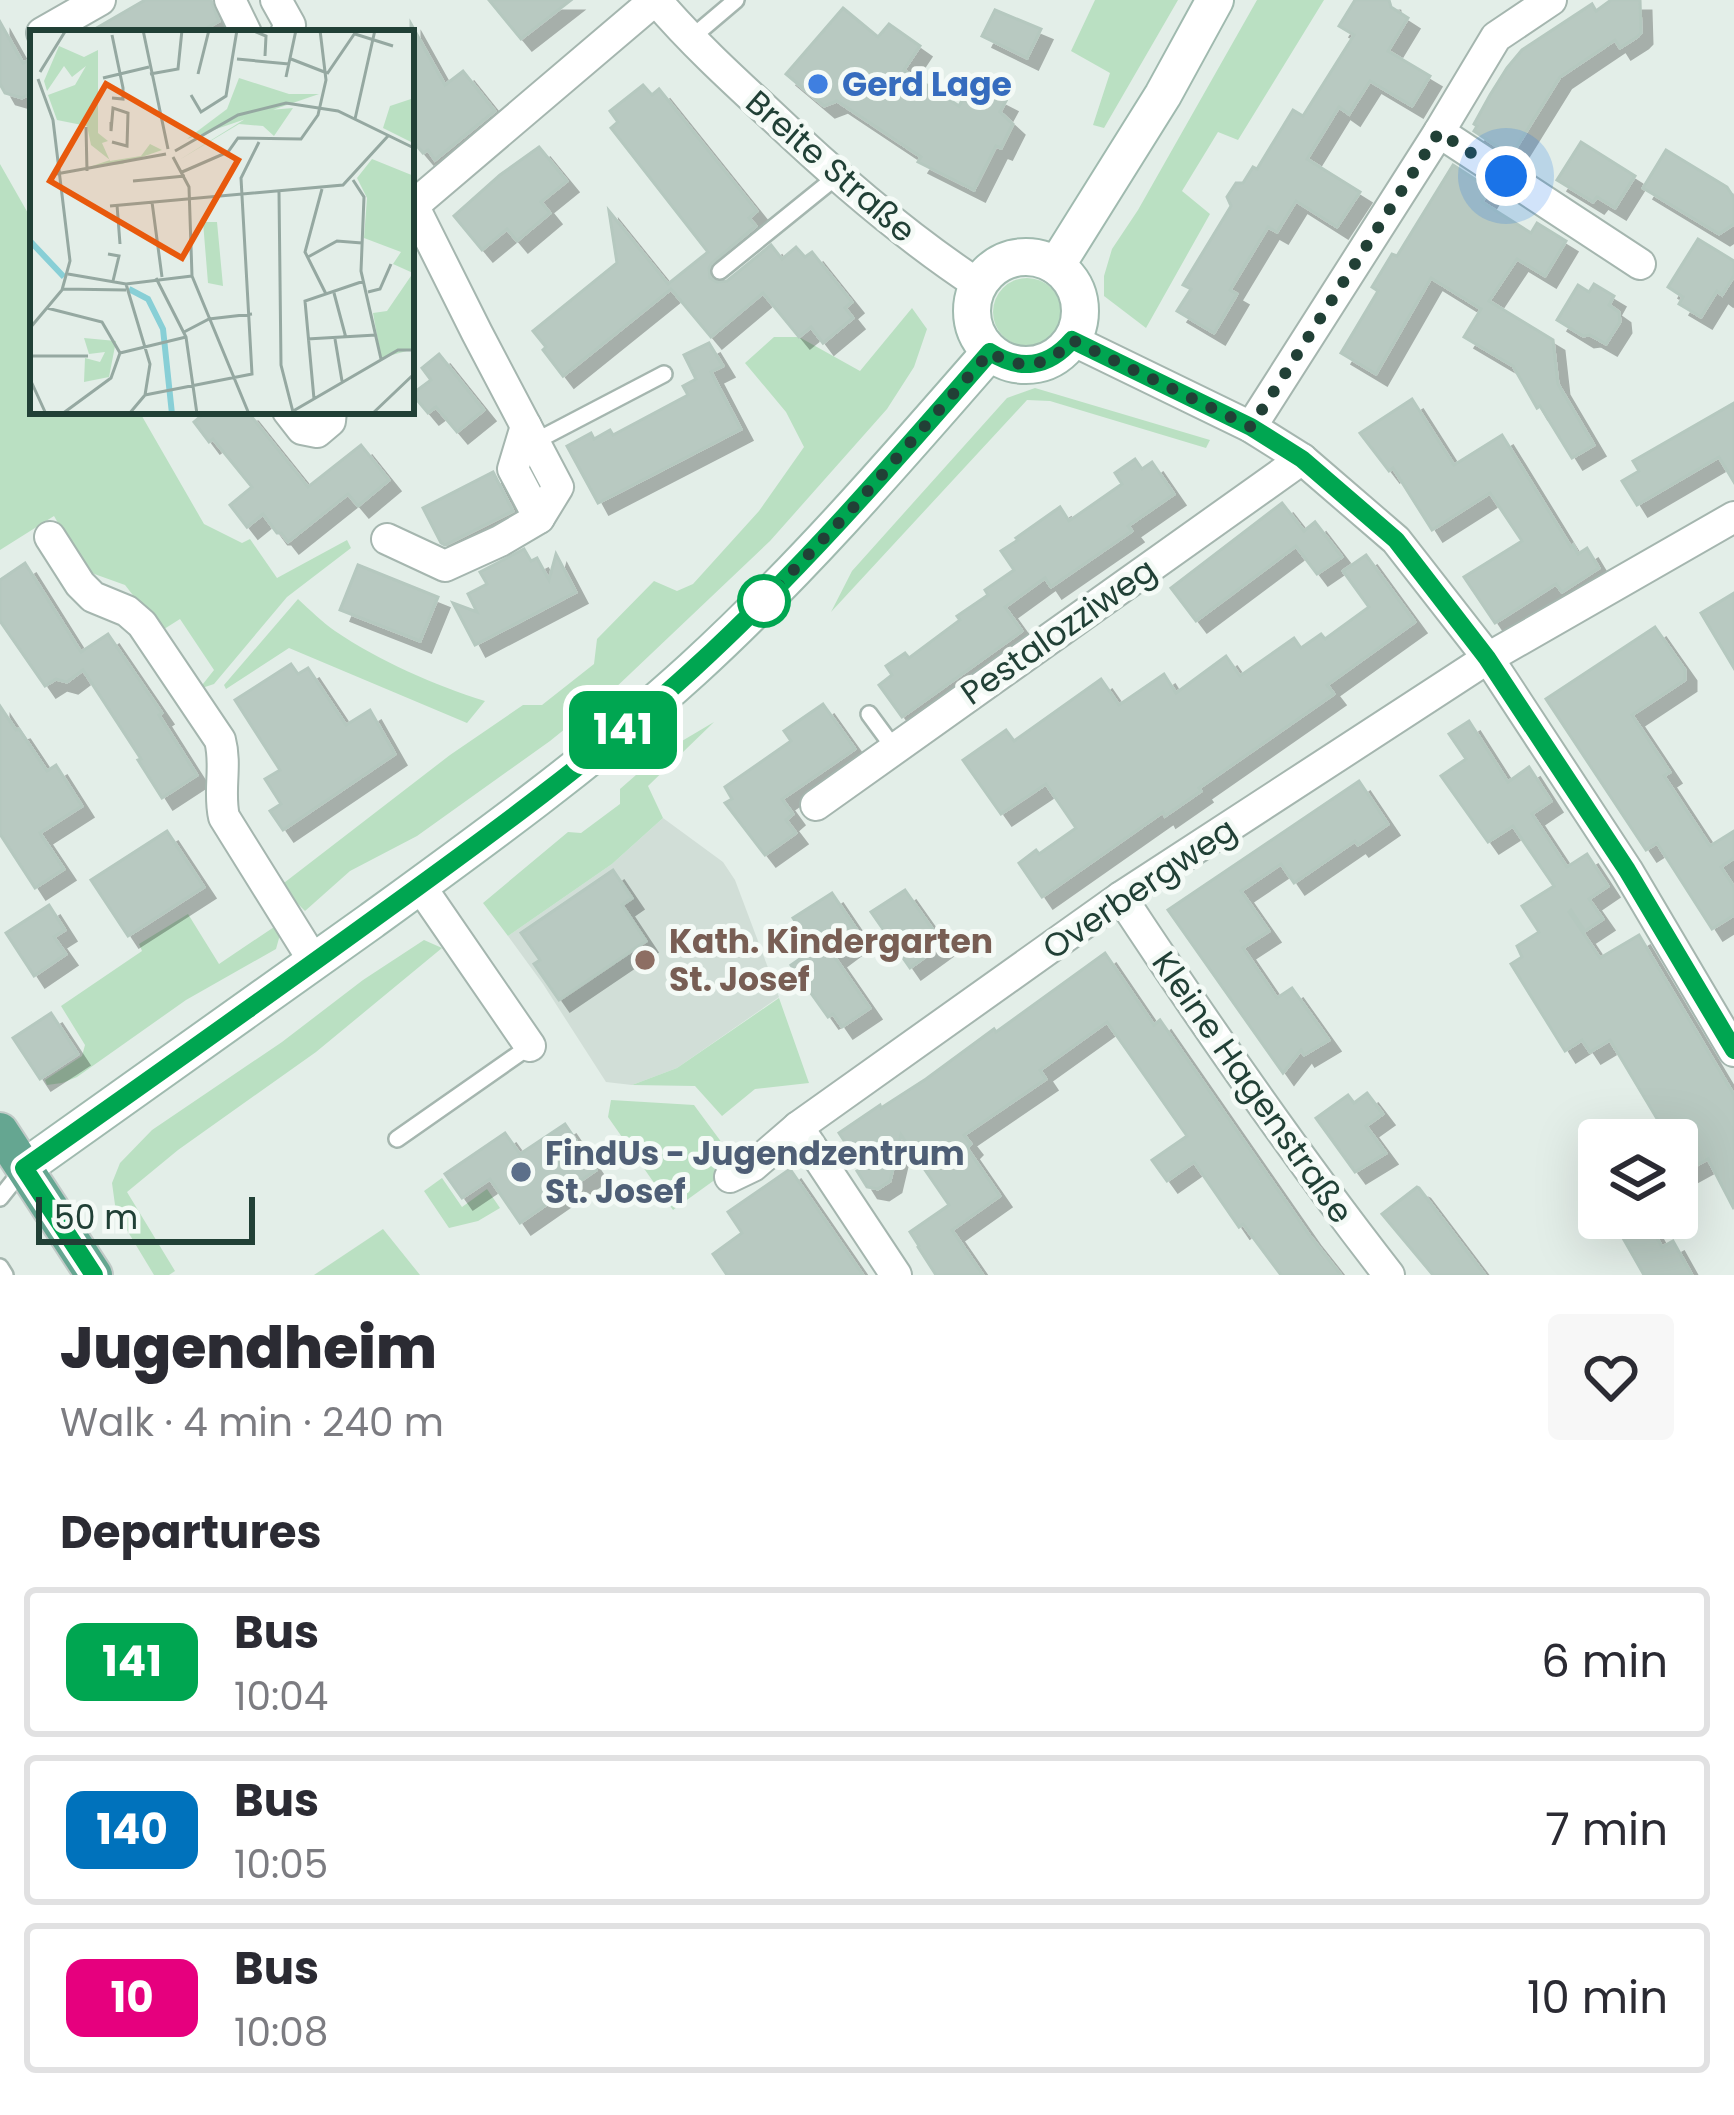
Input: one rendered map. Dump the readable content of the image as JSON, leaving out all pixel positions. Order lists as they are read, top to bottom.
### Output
{
  "streets": {
    "street": [
      "Breite Straße",
      "Pestalozziweg",
      "Overbergweg",
      "Kleine Hagenstraße"
    ]
  },
  "crossings": [
    ["Overbergweg", "Kleine Hagenstraße"]
  ],
  "places": ["Gerd Lage", "Kath. Kindergarten St. Josef", "FindUs - Jugendzentrum St. Josef"],
  "lines": ["bus line 141"],
  "scale_bar": "50 m",
  "page": {
    "on_map": "141",
    "scale": "50 m",
    "heading": [
      ["Jugendheim", "Walk · 4 min · 240 m"],
      "Departures"
    ],
    "list": [
      {
        "mark": "141",
        "name": "Bus",
        "note": "10:04",
        "value": "6 min"
      },
      {
        "mark": "140",
        "name": "Bus",
        "note": "10:05",
        "value": "7 min"
      },
      {
        "mark": "10",
        "name": "Bus",
        "note": "10:08",
        "value": "10 min"
      }
    ]
  }
}
